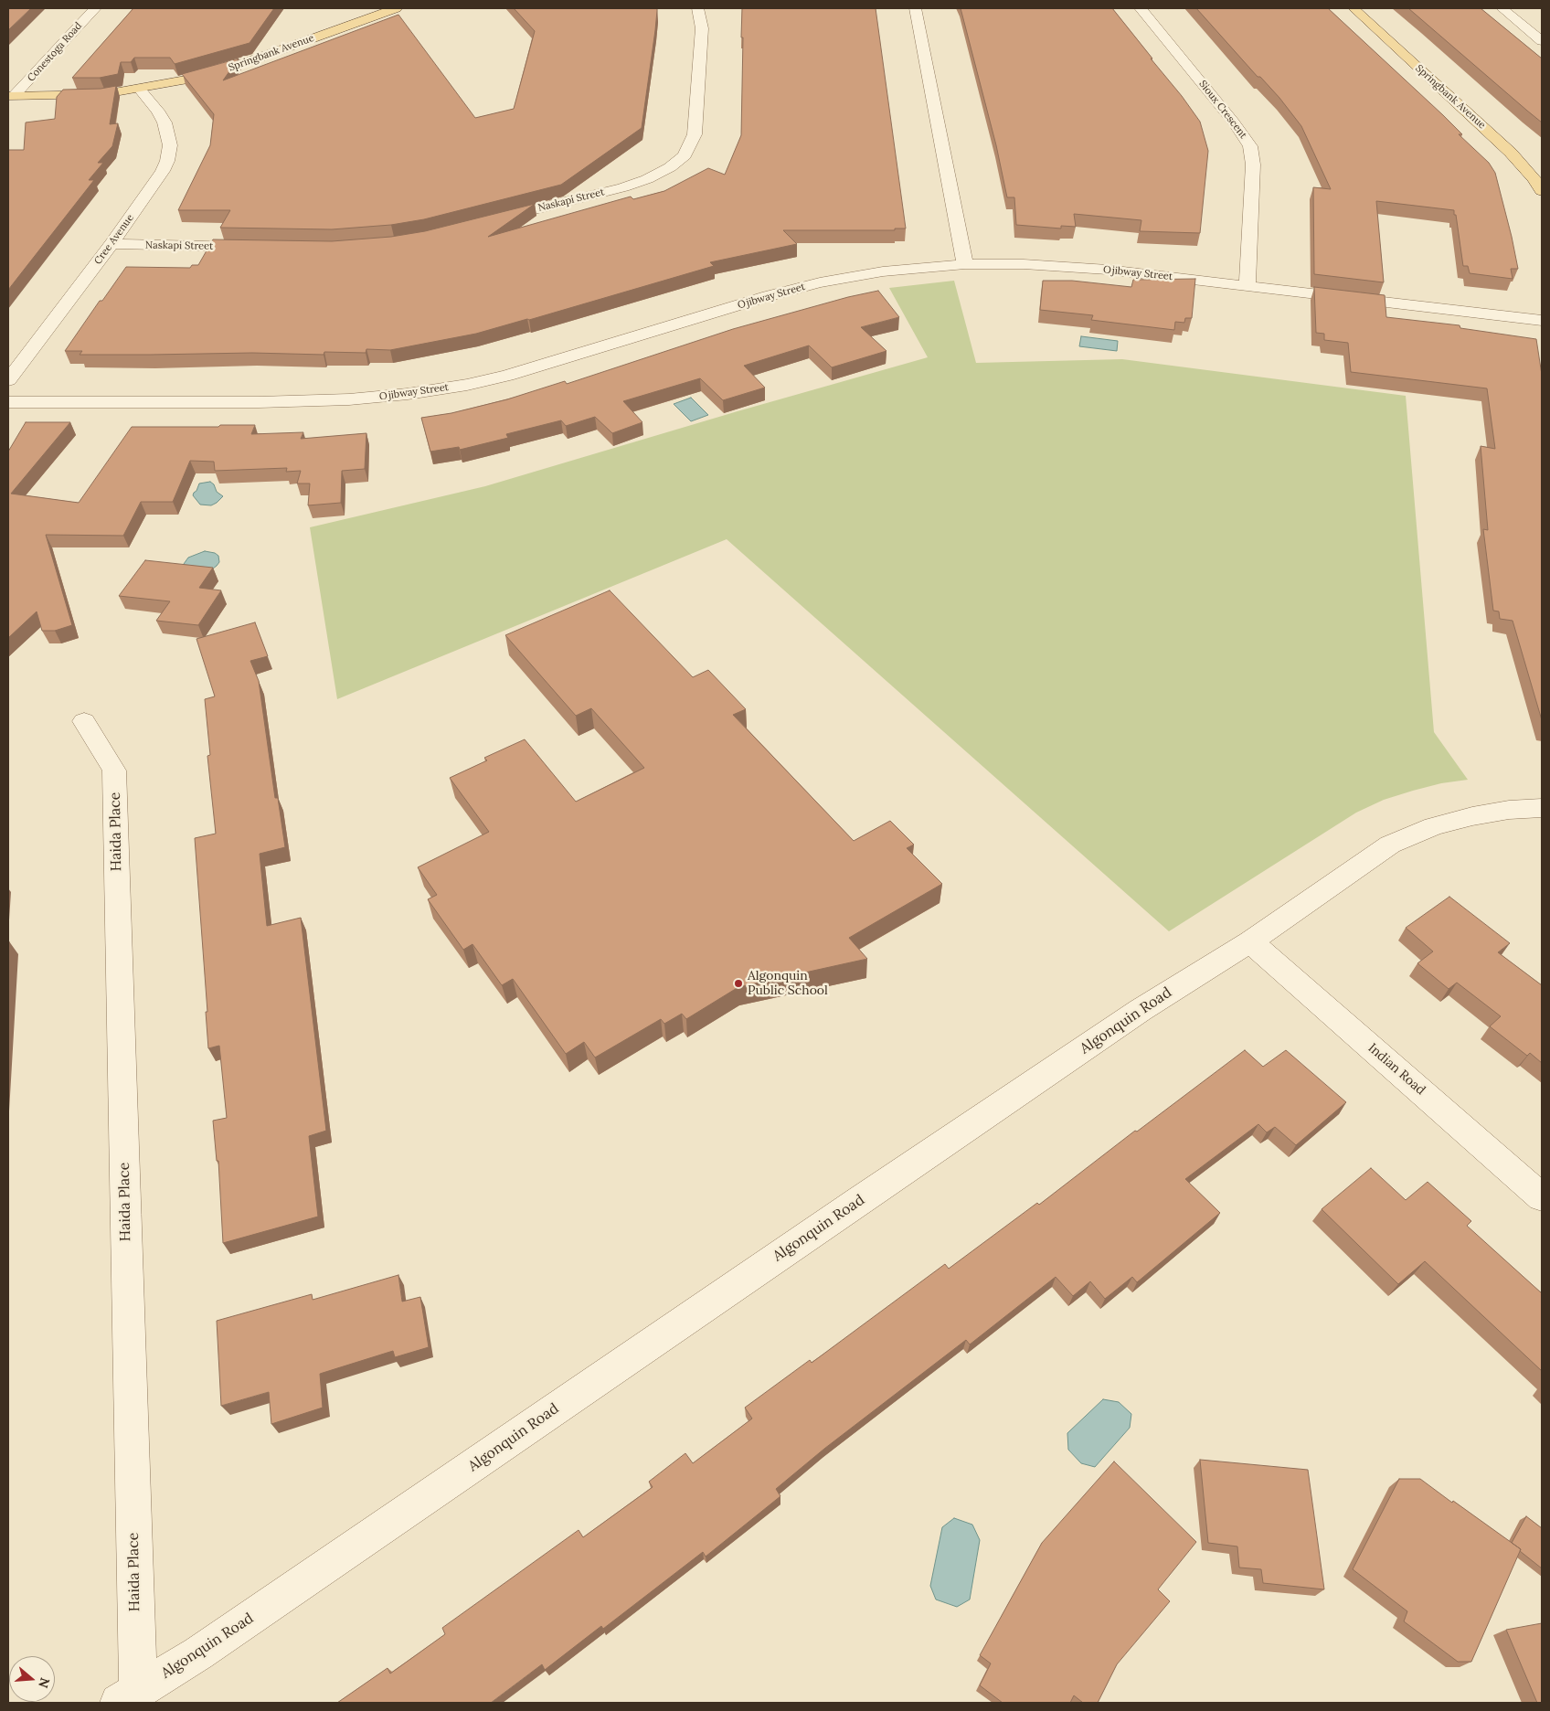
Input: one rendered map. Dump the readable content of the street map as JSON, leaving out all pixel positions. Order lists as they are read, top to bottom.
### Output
{
  "streets": {
    "main road": ["Springbank Avenue"],
    "street": [
      "Conestoga Road",
      "Sioux Crescent",
      "Naskapi Street",
      "Cree Avenue",
      "Ojibway Street",
      "Haida Place",
      "Algonquin Road",
      "Indian Road"
    ]
  },
  "crossings": [
    ["Conestoga Road", "Springbank Avenue"],
    ["Springbank Avenue", "Cree Avenue"],
    ["Sioux Crescent", "Ojibway Street"],
    ["Naskapi Street", "Cree Avenue"],
    ["Haida Place", "Algonquin Road"],
    ["Algonquin Road", "Indian Road"]
  ],
  "places": ["Algonquin Public School"],
  "north": "right"
}
